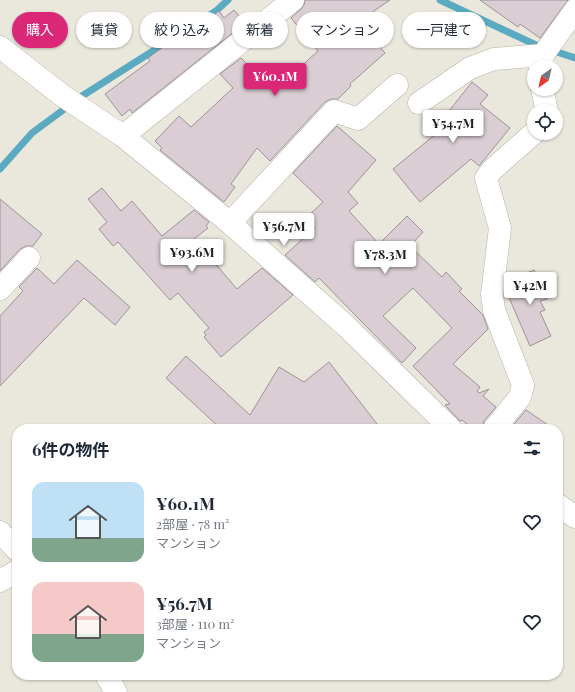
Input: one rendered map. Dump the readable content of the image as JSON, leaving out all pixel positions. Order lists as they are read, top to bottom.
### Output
{
  "north": "bottom left",
  "page": {
    "chip": [
      "購入",
      "賃貸",
      "絞り込み",
      "新着",
      "マンション",
      "一戸建て"
    ],
    "price": [
      "¥60.1M",
      "¥54.7M",
      "¥56.7M",
      "¥93.6M",
      "¥78.3M",
      "¥42M"
    ],
    "heading": "6件の物件",
    "list": [
      {
        "name": "¥60.1M",
        "note": "2部屋 · 78 m² · マンション"
      },
      {
        "name": "¥56.7M",
        "note": "3部屋 · 110 m² · マンション"
      }
    ]
  }
}
